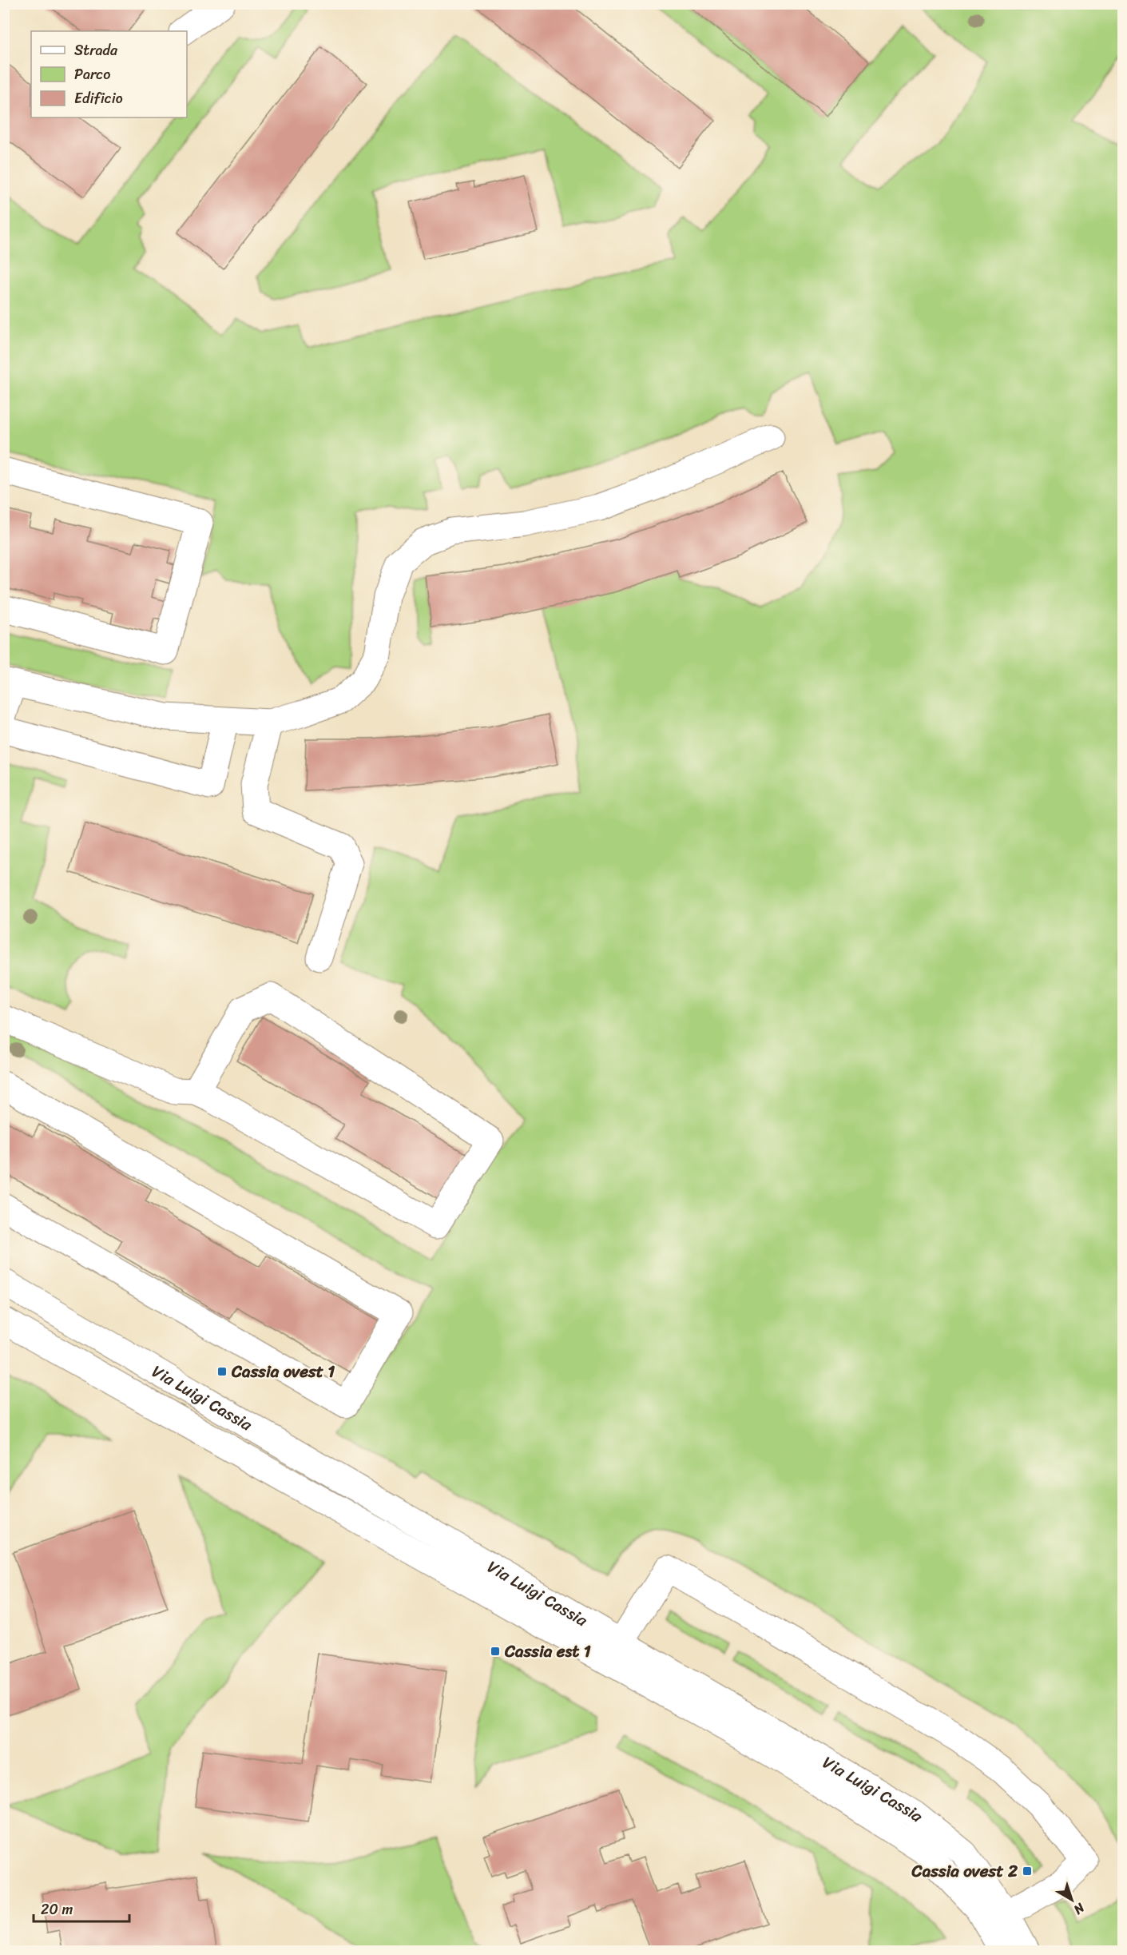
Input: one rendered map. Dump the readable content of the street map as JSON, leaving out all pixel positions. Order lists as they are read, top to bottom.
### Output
{
  "streets": {
    "street": ["Via Luigi Cassia"]
  },
  "places": {
    "transit": ["Cassia ovest 1", "Cassia est 1", "Cassia ovest 2"]
  },
  "legend": ["Strada", "Parco", "Edificio"],
  "scale_bar": "20 m",
  "north": "bottom right"
}
